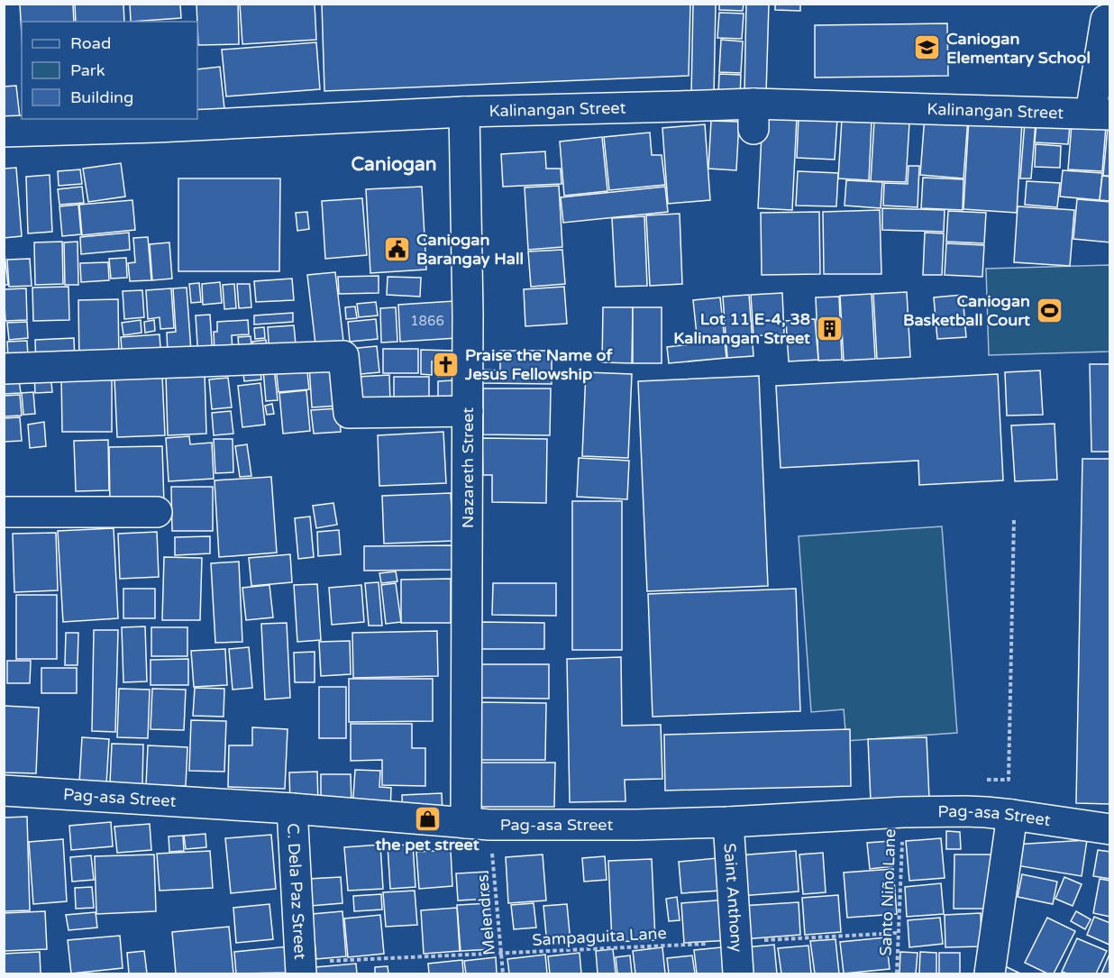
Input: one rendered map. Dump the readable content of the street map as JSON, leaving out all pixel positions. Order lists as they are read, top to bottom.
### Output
{
  "streets": {
    "street": [
      "Kalinangan Street",
      "Nazareth Street",
      "Pag-asa Street",
      "C. Dela Paz Street",
      "Saint Anthony"
    ],
    "path": ["Santo Niño Lane", "Melendres", "Sampaguita Lane"]
  },
  "crossings": [
    ["Kalinangan Street", "Nazareth Street"],
    ["Nazareth Street", "Pag-asa Street"],
    ["Pag-asa Street", "C. Dela Paz Street"],
    ["Pag-asa Street", "Santo Niño Lane"],
    ["Pag-asa Street", "Saint Anthony"],
    ["C. Dela Paz Street", "Sampaguita Lane"],
    ["Santo Niño Lane", "Sampaguita Lane"],
    ["Saint Anthony", "Sampaguita Lane"],
    ["Melendres", "Sampaguita Lane"]
  ],
  "districts": ["Caniogan"],
  "places": {
    "school or university": ["Caniogan Elementary School"],
    "public building": ["Caniogan Barangay Hall"],
    "sports": ["Caniogan Basketball Court"],
    "building": ["Lot 11 E-4, 38 Kalinangan Street"],
    "church": ["Praise the Name of Jesus Fellowship"],
    "shop": ["the pet street"]
  },
  "house_numbers": ["1866"],
  "legend": ["Road", "Park", "Building"]
}
